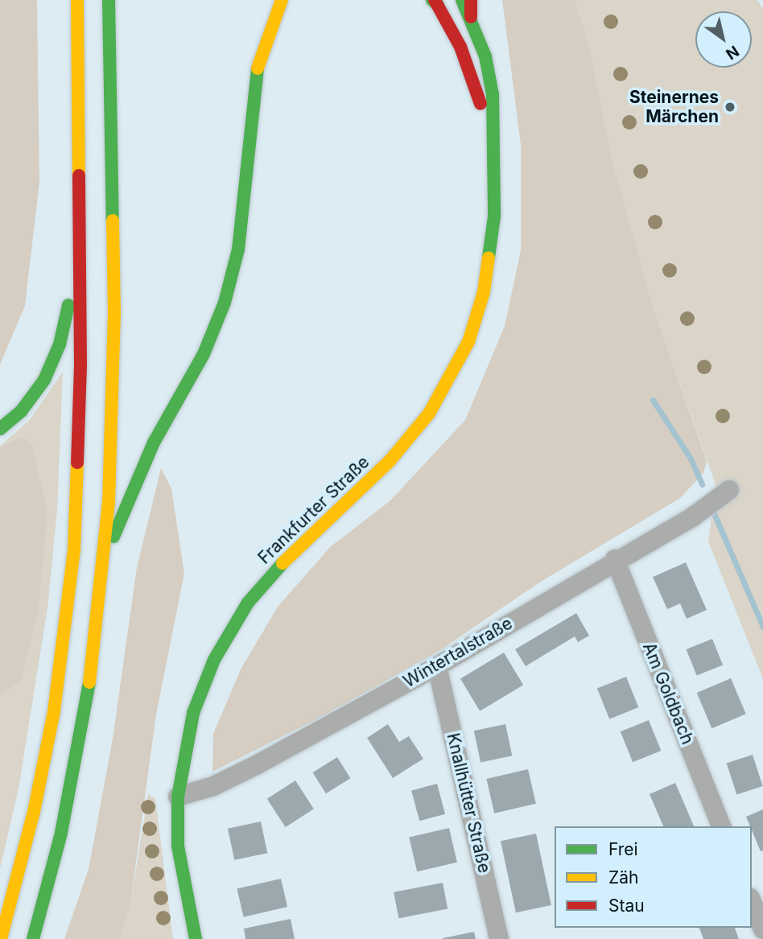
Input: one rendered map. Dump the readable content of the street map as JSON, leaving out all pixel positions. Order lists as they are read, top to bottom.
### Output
{
  "streets": {
    "main road": ["Frankfurter Straße"],
    "street": ["Wintertalstraße", "Am Goldbach", "Knallhütter Straße"]
  },
  "crossings": [
    ["Frankfurter Straße", "Wintertalstraße"],
    ["Wintertalstraße", "Am Goldbach"],
    ["Wintertalstraße", "Knallhütter Straße"]
  ],
  "places": ["Steinernes Märchen"],
  "legend": ["Frei", "Zäh", "Stau"],
  "north": "bottom right"
}
